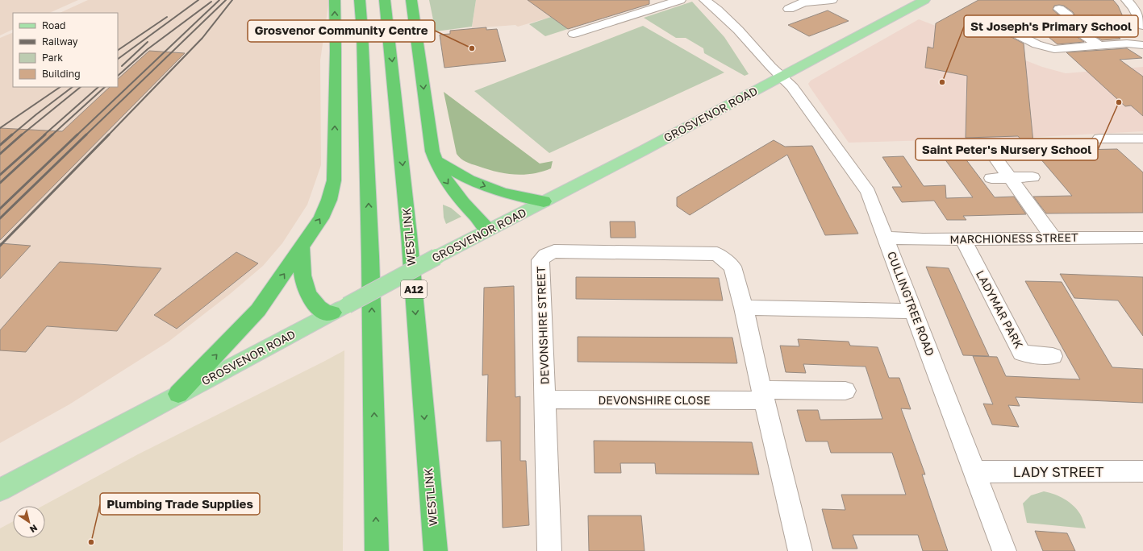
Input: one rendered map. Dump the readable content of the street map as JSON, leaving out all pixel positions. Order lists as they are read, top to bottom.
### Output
{
  "streets": {
    "highway": ["WESTLINK", "A12"],
    "main road": ["GROSVENOR ROAD"],
    "street": [
      "MARCHIONESS STREET",
      "CULLINGTREE ROAD",
      "LADYMAR PARK",
      "DEVONSHIRE STREET",
      "DEVONSHIRE CLOSE",
      "LADY STREET"
    ]
  },
  "crossings": [
    ["GROSVENOR ROAD", "CULLINGTREE ROAD"],
    ["MARCHIONESS STREET", "CULLINGTREE ROAD"],
    ["MARCHIONESS STREET", "LADYMAR PARK"],
    ["CULLINGTREE ROAD", "LADY STREET"],
    ["DEVONSHIRE STREET", "DEVONSHIRE CLOSE"]
  ],
  "places": [
    "Grosvenor Community Centre",
    "St Joseph's Primary School",
    "Saint Peter's Nursery School",
    "Plumbing Trade Supplies"
  ],
  "legend": [
    "Road",
    "Railway",
    "Park",
    "Building"
  ],
  "north": "bottom right"
}
